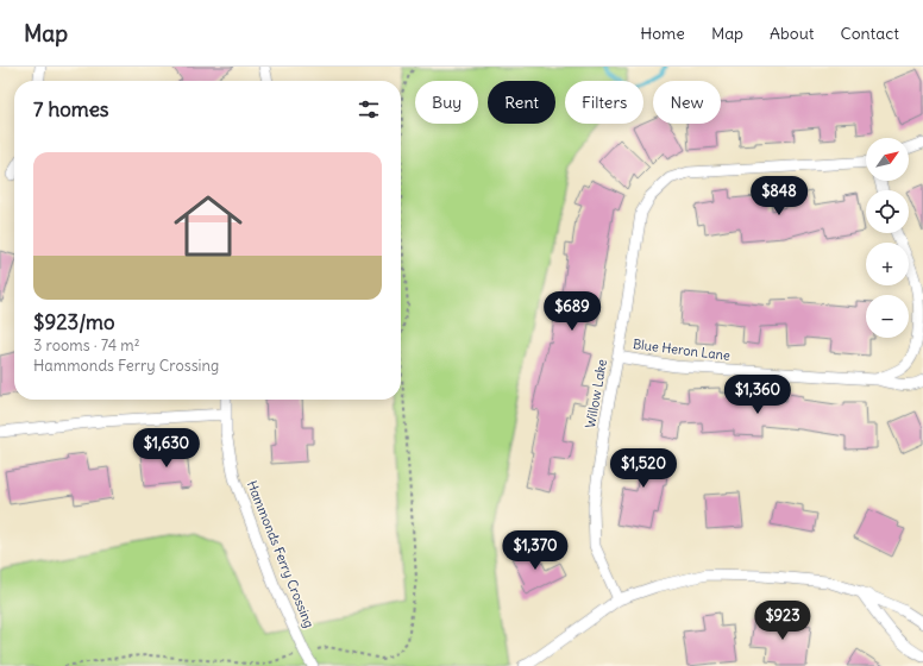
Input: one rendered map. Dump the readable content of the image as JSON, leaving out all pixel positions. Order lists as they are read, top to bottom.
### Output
{
  "streets": {
    "street": ["Blue Heron Lane", "Willow Lake", "Hammonds Ferry Crossing"]
  },
  "crossings": [
    ["Blue Heron Lane", "Willow Lake"]
  ],
  "north": "top right",
  "page": {
    "header": "Map",
    "nav": [
      "Home",
      "Map",
      "About",
      "Contact"
    ],
    "chip": [
      "Buy",
      "Rent",
      "Filters",
      "New"
    ],
    "heading": "7 homes",
    "map_buttons": ["+", "−"],
    "list": [
      {
        "name": "$923/mo",
        "note": "3 rooms · 74 m² · Hammonds Ferry Crossing"
      }
    ],
    "price": [
      "$848",
      "$689",
      "$1,360",
      "$1,630",
      "$1,520",
      "$1,370",
      "$923"
    ]
  }
}
